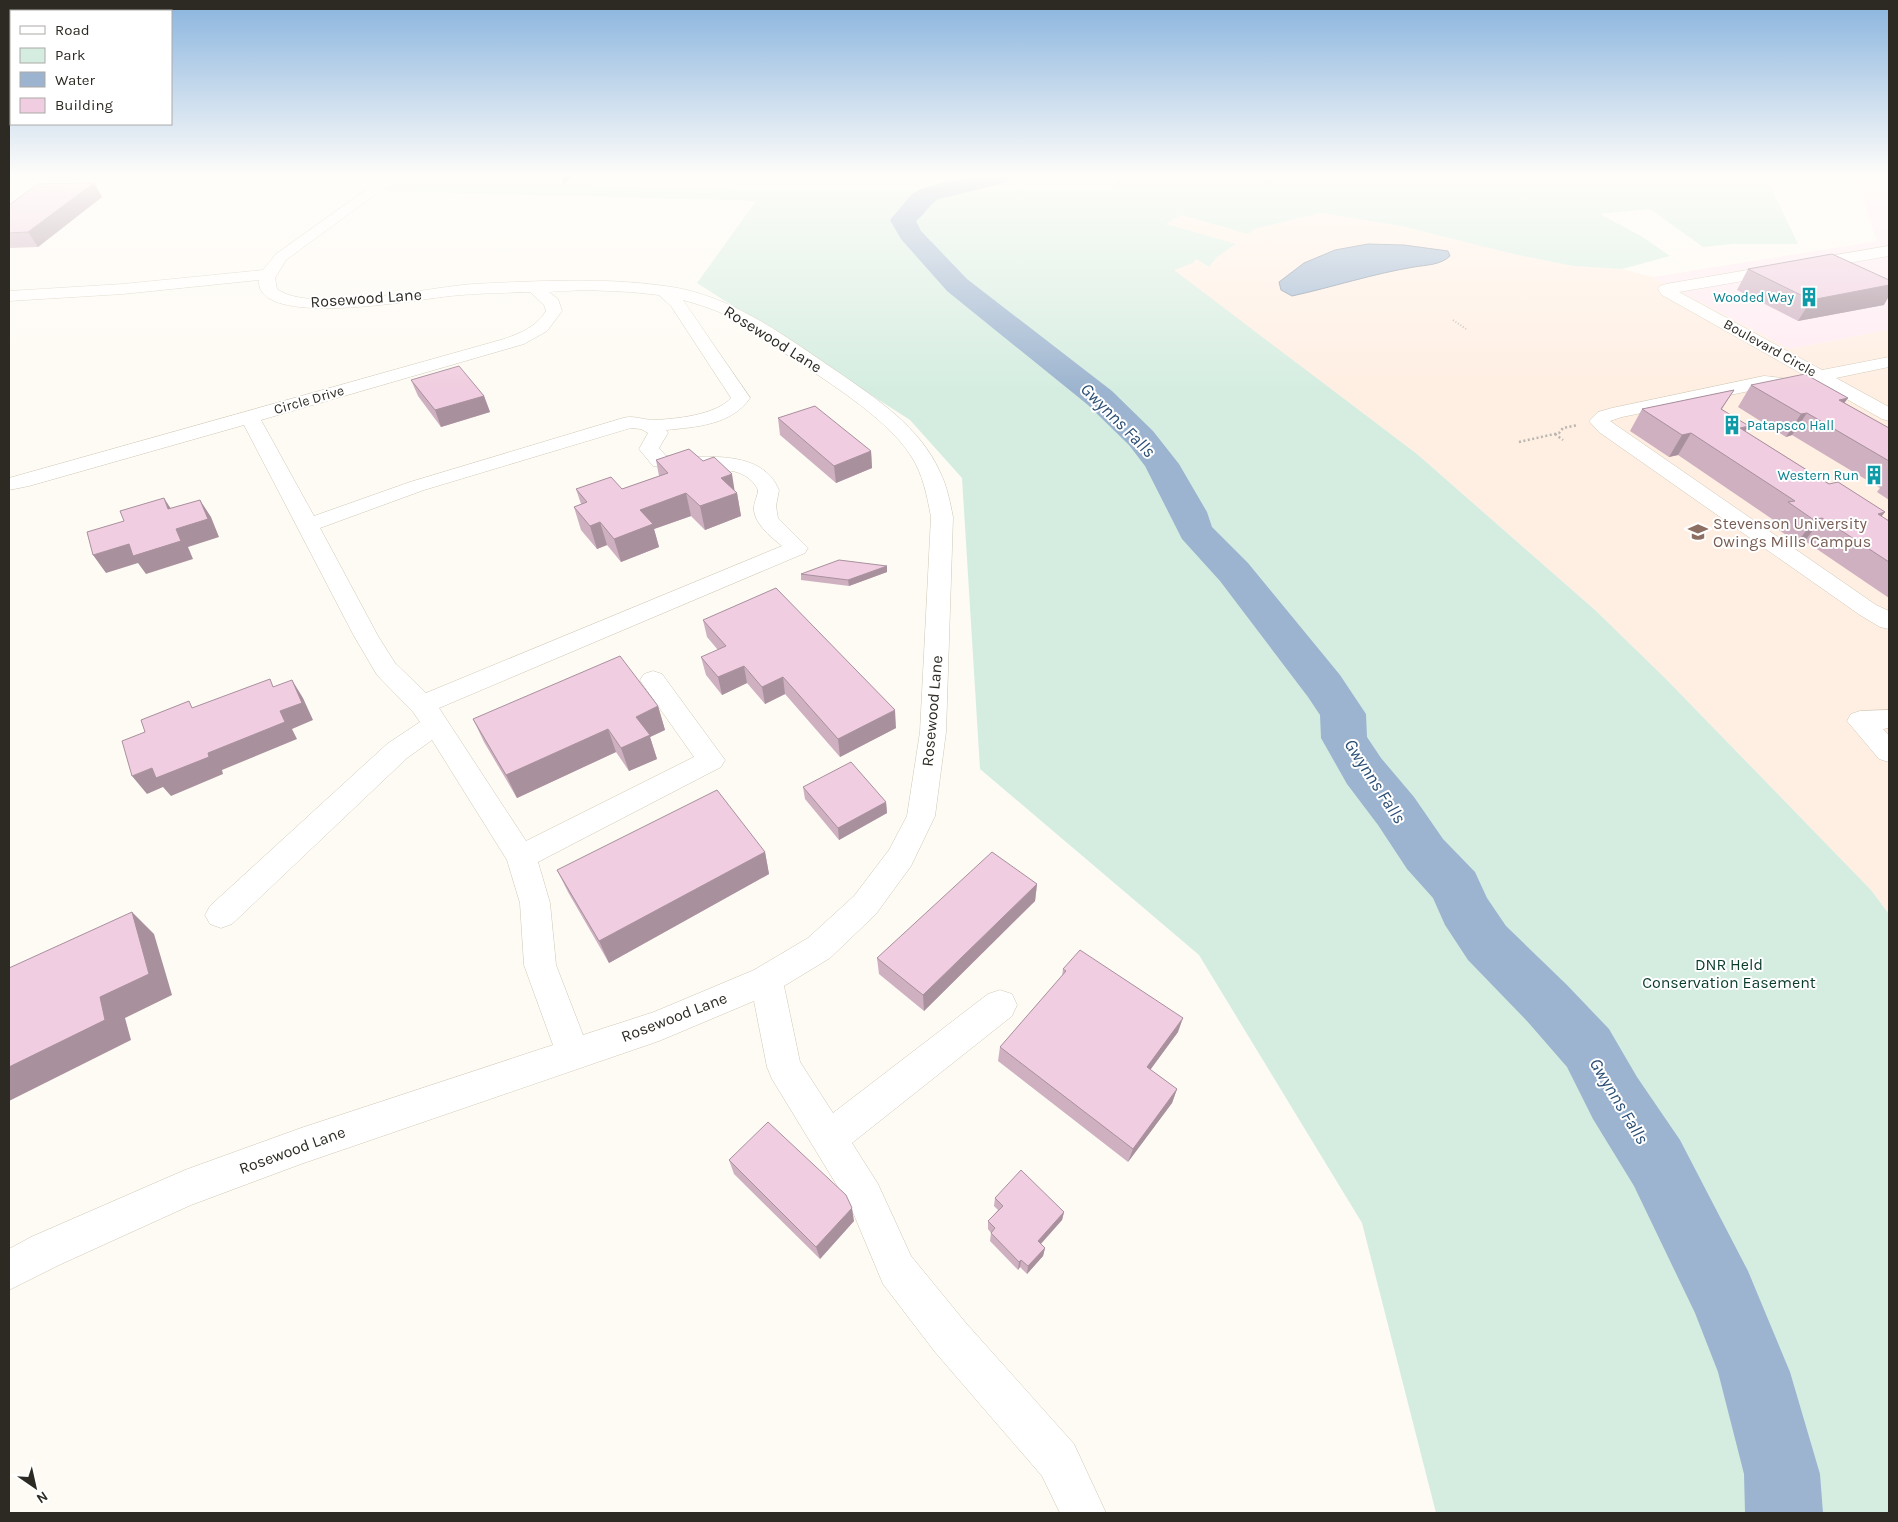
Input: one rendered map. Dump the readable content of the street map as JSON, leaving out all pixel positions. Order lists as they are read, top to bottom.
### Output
{
  "streets": {
    "street": ["Rosewood Lane", "Boulevard Circle", "Circle Drive"]
  },
  "crossings": [
    ["Rosewood Lane", "Circle Drive"]
  ],
  "water": ["Gwynns Falls"],
  "parks": ["DNR Held Conservation Easement"],
  "places": {
    "building": ["Wooded Way", "Patapsco Hall", "Western Run"],
    "school or university": ["Stevenson University Owings Mills Campus"]
  },
  "legend": [
    "Road",
    "Park",
    "Water",
    "Building"
  ],
  "north": "bottom right"
}
